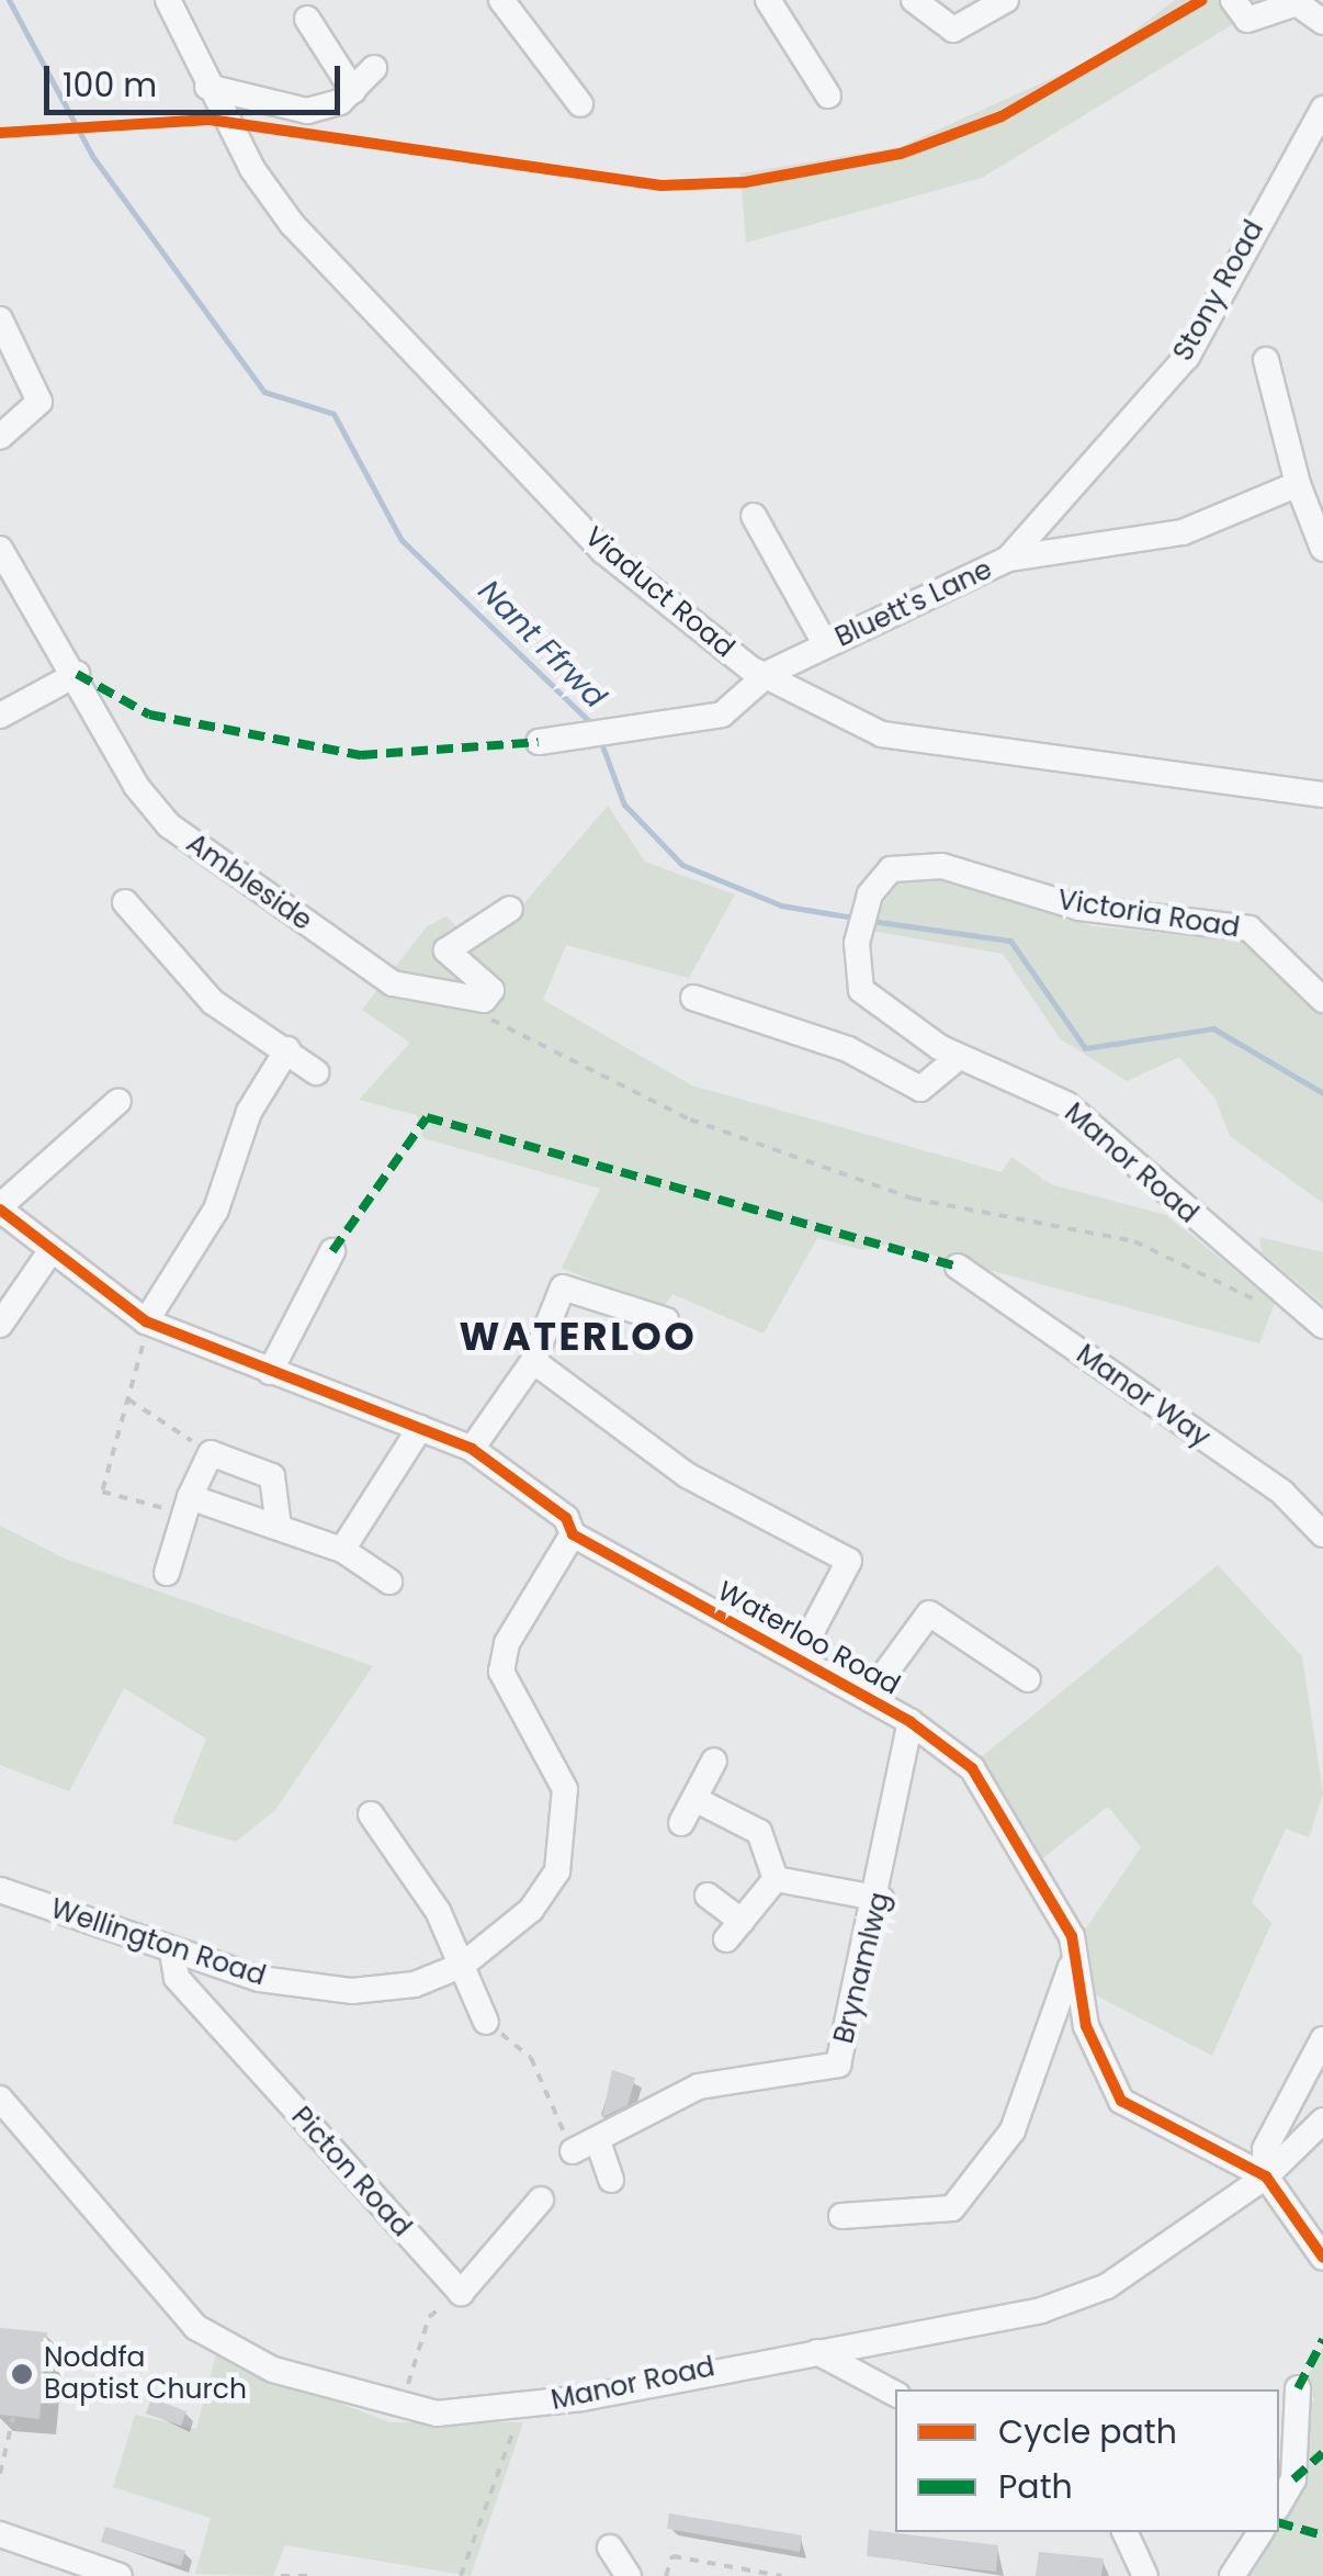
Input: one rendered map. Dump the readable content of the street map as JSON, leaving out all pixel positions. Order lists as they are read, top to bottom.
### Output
{
  "streets": {
    "street": [
      "Stony Road",
      "Viaduct Road",
      "Bluett's Lane",
      "Ambleside",
      "Victoria Road",
      "Manor Road",
      "Manor Way",
      "Waterloo Road",
      "Wellington Road",
      "Brynamlwg",
      "Picton Road"
    ]
  },
  "crossings": [
    ["Stony Road", "Bluett's Lane"],
    ["Viaduct Road", "Bluett's Lane"],
    ["Victoria Road", "Manor Road"],
    ["Manor Road", "Waterloo Road"],
    ["Waterloo Road", "Wellington Road"],
    ["Waterloo Road", "Brynamlwg"],
    ["Wellington Road", "Picton Road"]
  ],
  "districts": ["WATERLOO"],
  "water": ["Nant Ffrwd"],
  "places": ["Noddfa Baptist Church"],
  "legend": ["Cycle path", "Path"],
  "scale_bar": "100 m"
}
